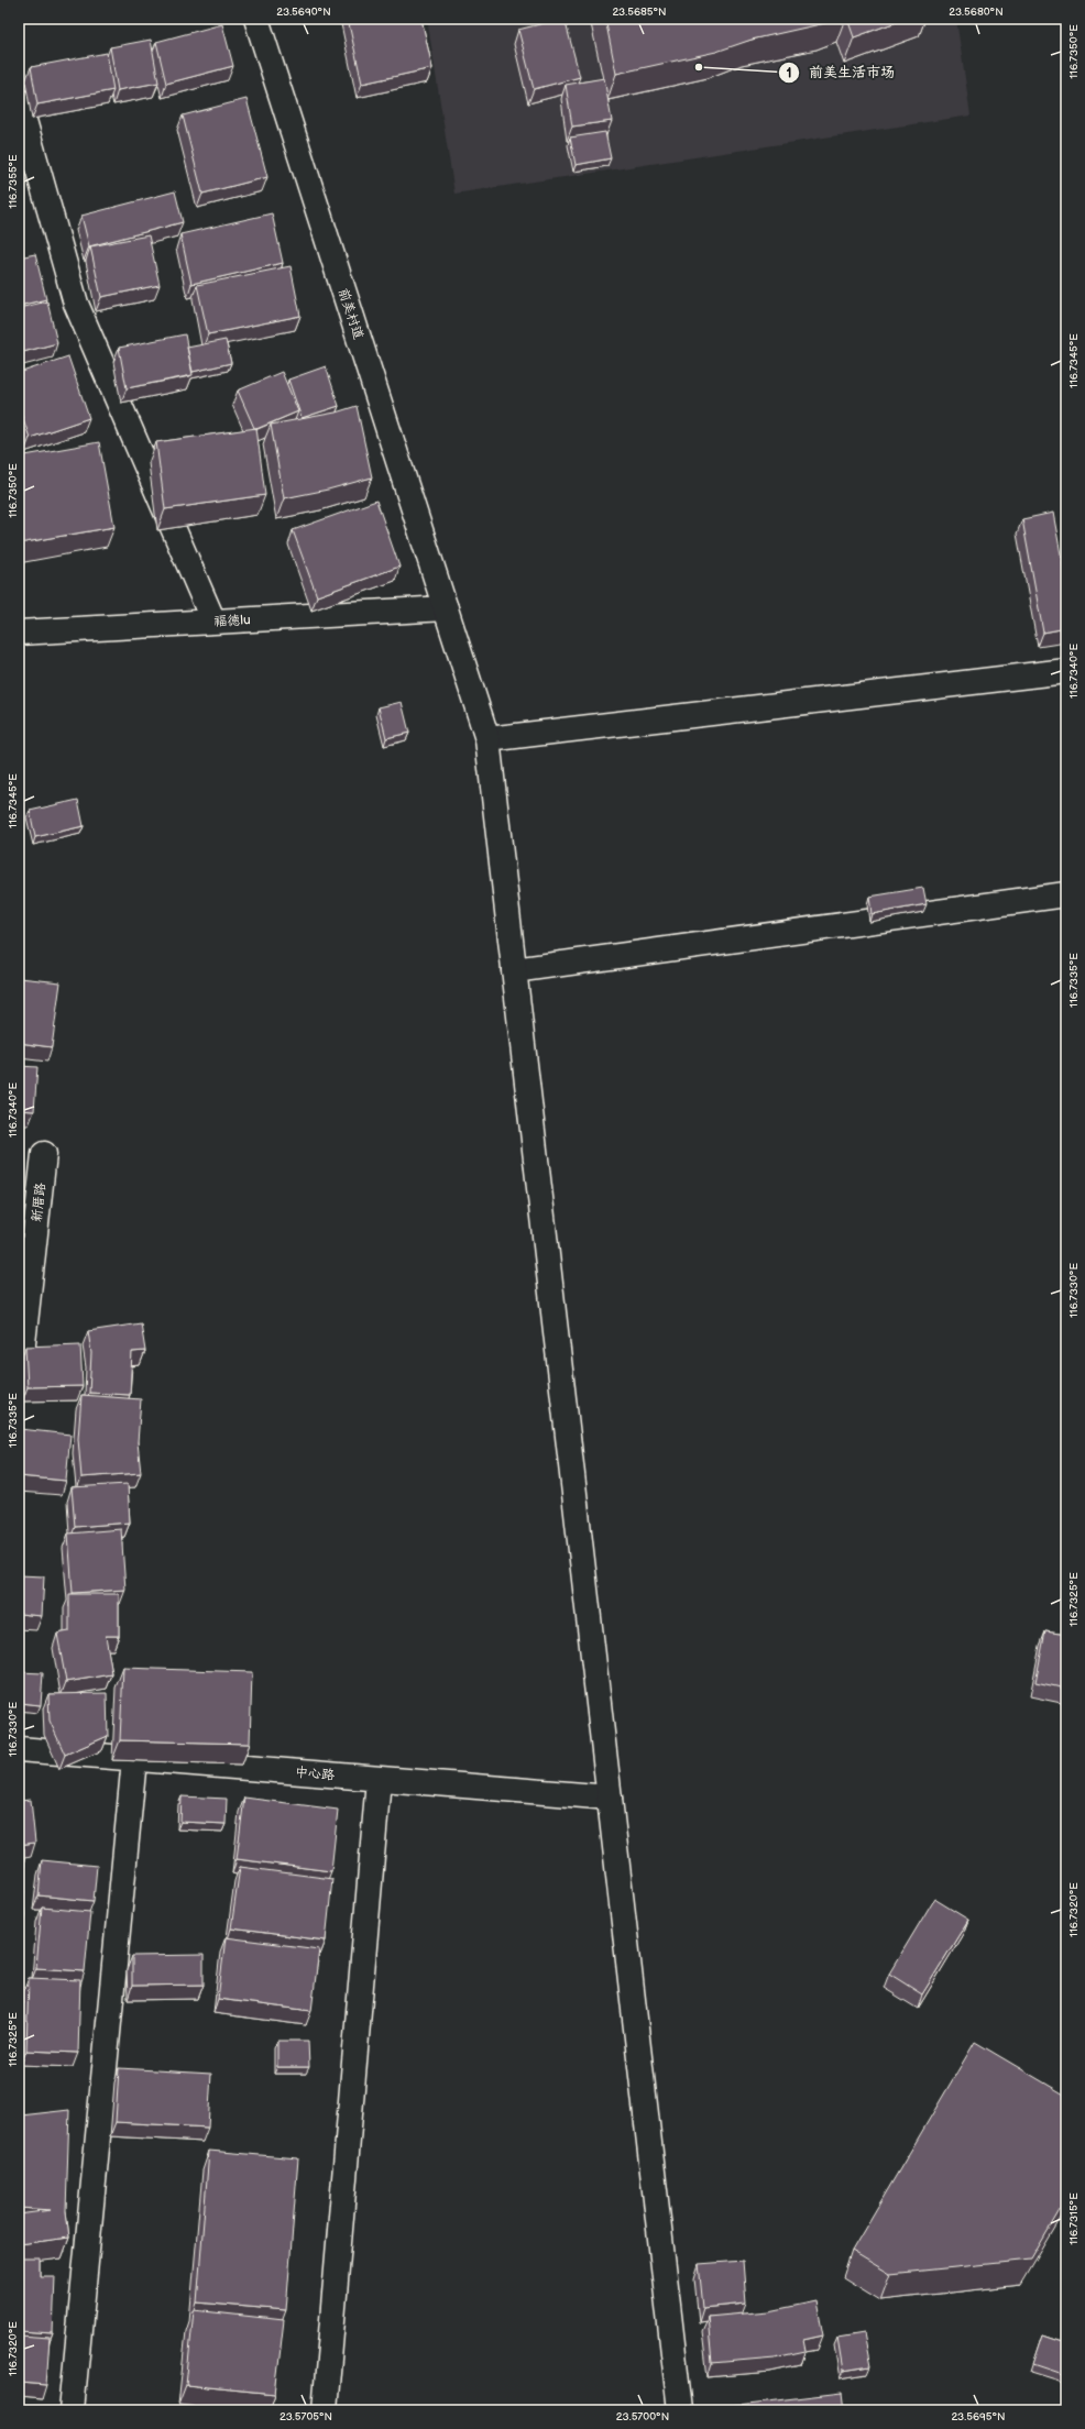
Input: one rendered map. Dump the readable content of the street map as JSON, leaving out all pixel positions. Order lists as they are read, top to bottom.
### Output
{
  "streets": {
    "street": [
      "前美村道",
      "福德lu",
      "新厝路",
      "中心路"
    ]
  },
  "crossings": [
    ["前美村道", "福德lu"],
    ["前美村道", "中心路"]
  ],
  "places": ["前美生活市场"],
  "coordinates": [
    "23.5690°N",
    "23.5685°N",
    "23.5680°N",
    "116.7350°E",
    "116.7355°E",
    "116.7345°E",
    "116.7340°E",
    "116.7335°E",
    "116.7330°E",
    "116.7325°E",
    "116.7320°E",
    "116.7315°E",
    "23.5705°N",
    "23.5700°N",
    "23.5695°N"
  ]
}
